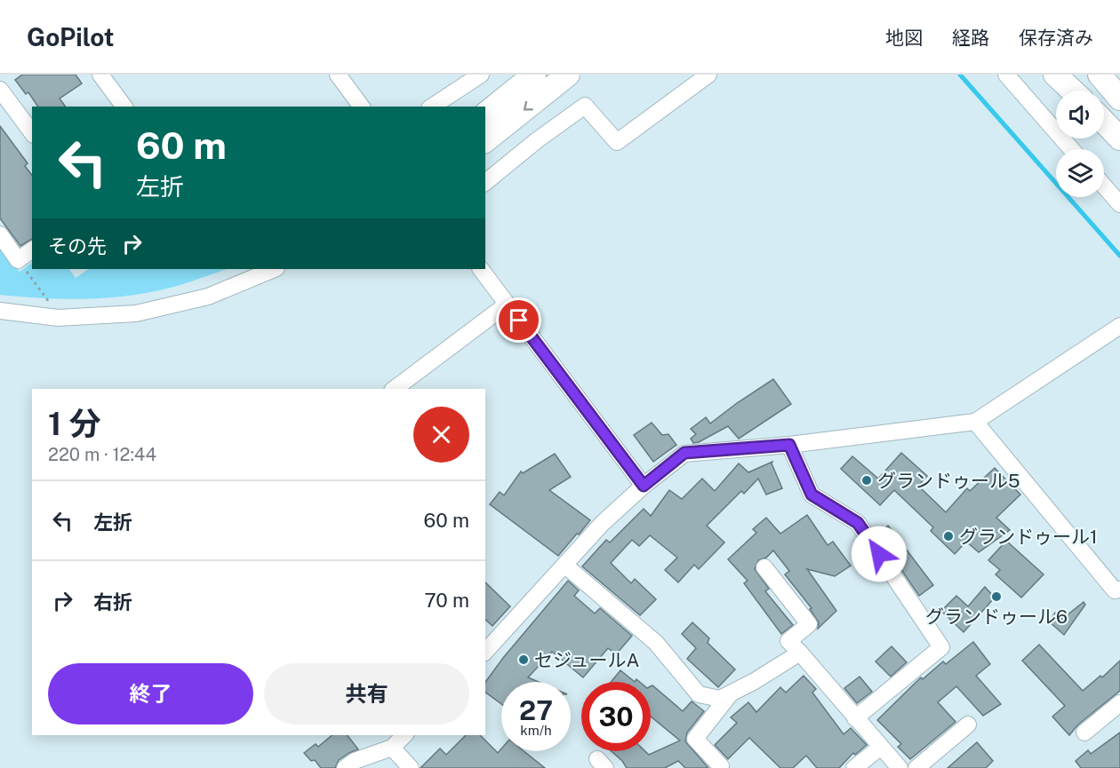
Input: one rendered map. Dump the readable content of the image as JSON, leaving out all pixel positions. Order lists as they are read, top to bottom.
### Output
{
  "places": [
    "グランドゥール5",
    "グランドゥール1",
    "グランドゥール6",
    "セジュールA"
  ],
  "page": {
    "header": "GoPilot",
    "nav": ["地図", "経路", "保存済み"],
    "turn": ["60 m", "左折"],
    "then": "その先",
    "heading": ["1 分", "220 m · 12:44"],
    "list": [
      {
        "name": "左折",
        "value": "60 m"
      },
      {
        "name": "右折",
        "value": "70 m"
      }
    ],
    "buttons": ["終了", "共有"],
    "speed": "27 km/h",
    "limit": "30"
  }
}
